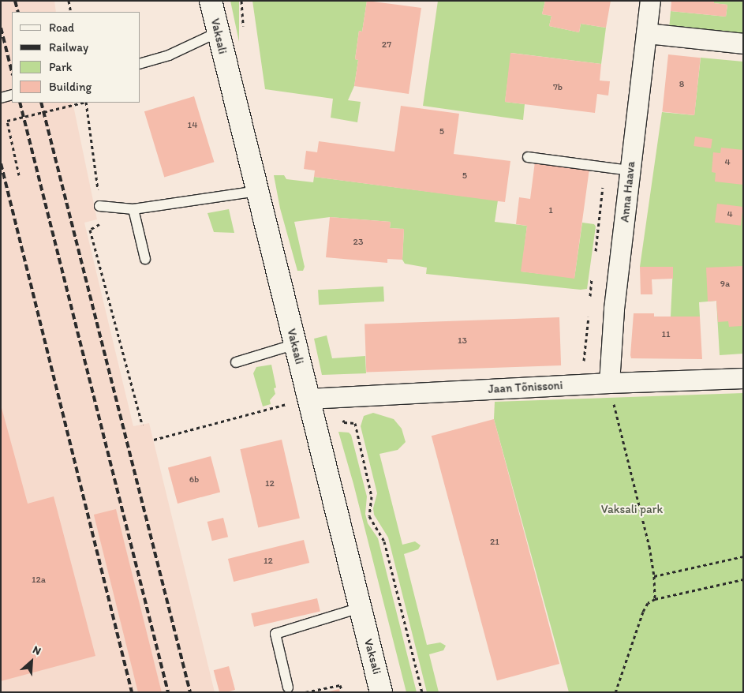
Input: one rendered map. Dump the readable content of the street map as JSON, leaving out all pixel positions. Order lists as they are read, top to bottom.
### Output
{
  "streets": {
    "street": ["Vaksali", "Anna Haava", "Jaan Tõnissoni"]
  },
  "crossings": [
    ["Vaksali", "Jaan Tõnissoni"],
    ["Anna Haava", "Jaan Tõnissoni"]
  ],
  "parks": ["Vaksali park"],
  "house_numbers": [
    "27",
    "8",
    "7b",
    "14",
    "5",
    "4",
    "5",
    "1",
    "4",
    "23",
    "9a",
    "11",
    "13",
    "6b",
    "12",
    "21",
    "12",
    "12a"
  ],
  "legend": [
    "Road",
    "Railway",
    "Park",
    "Building"
  ],
  "north": "top right"
}
